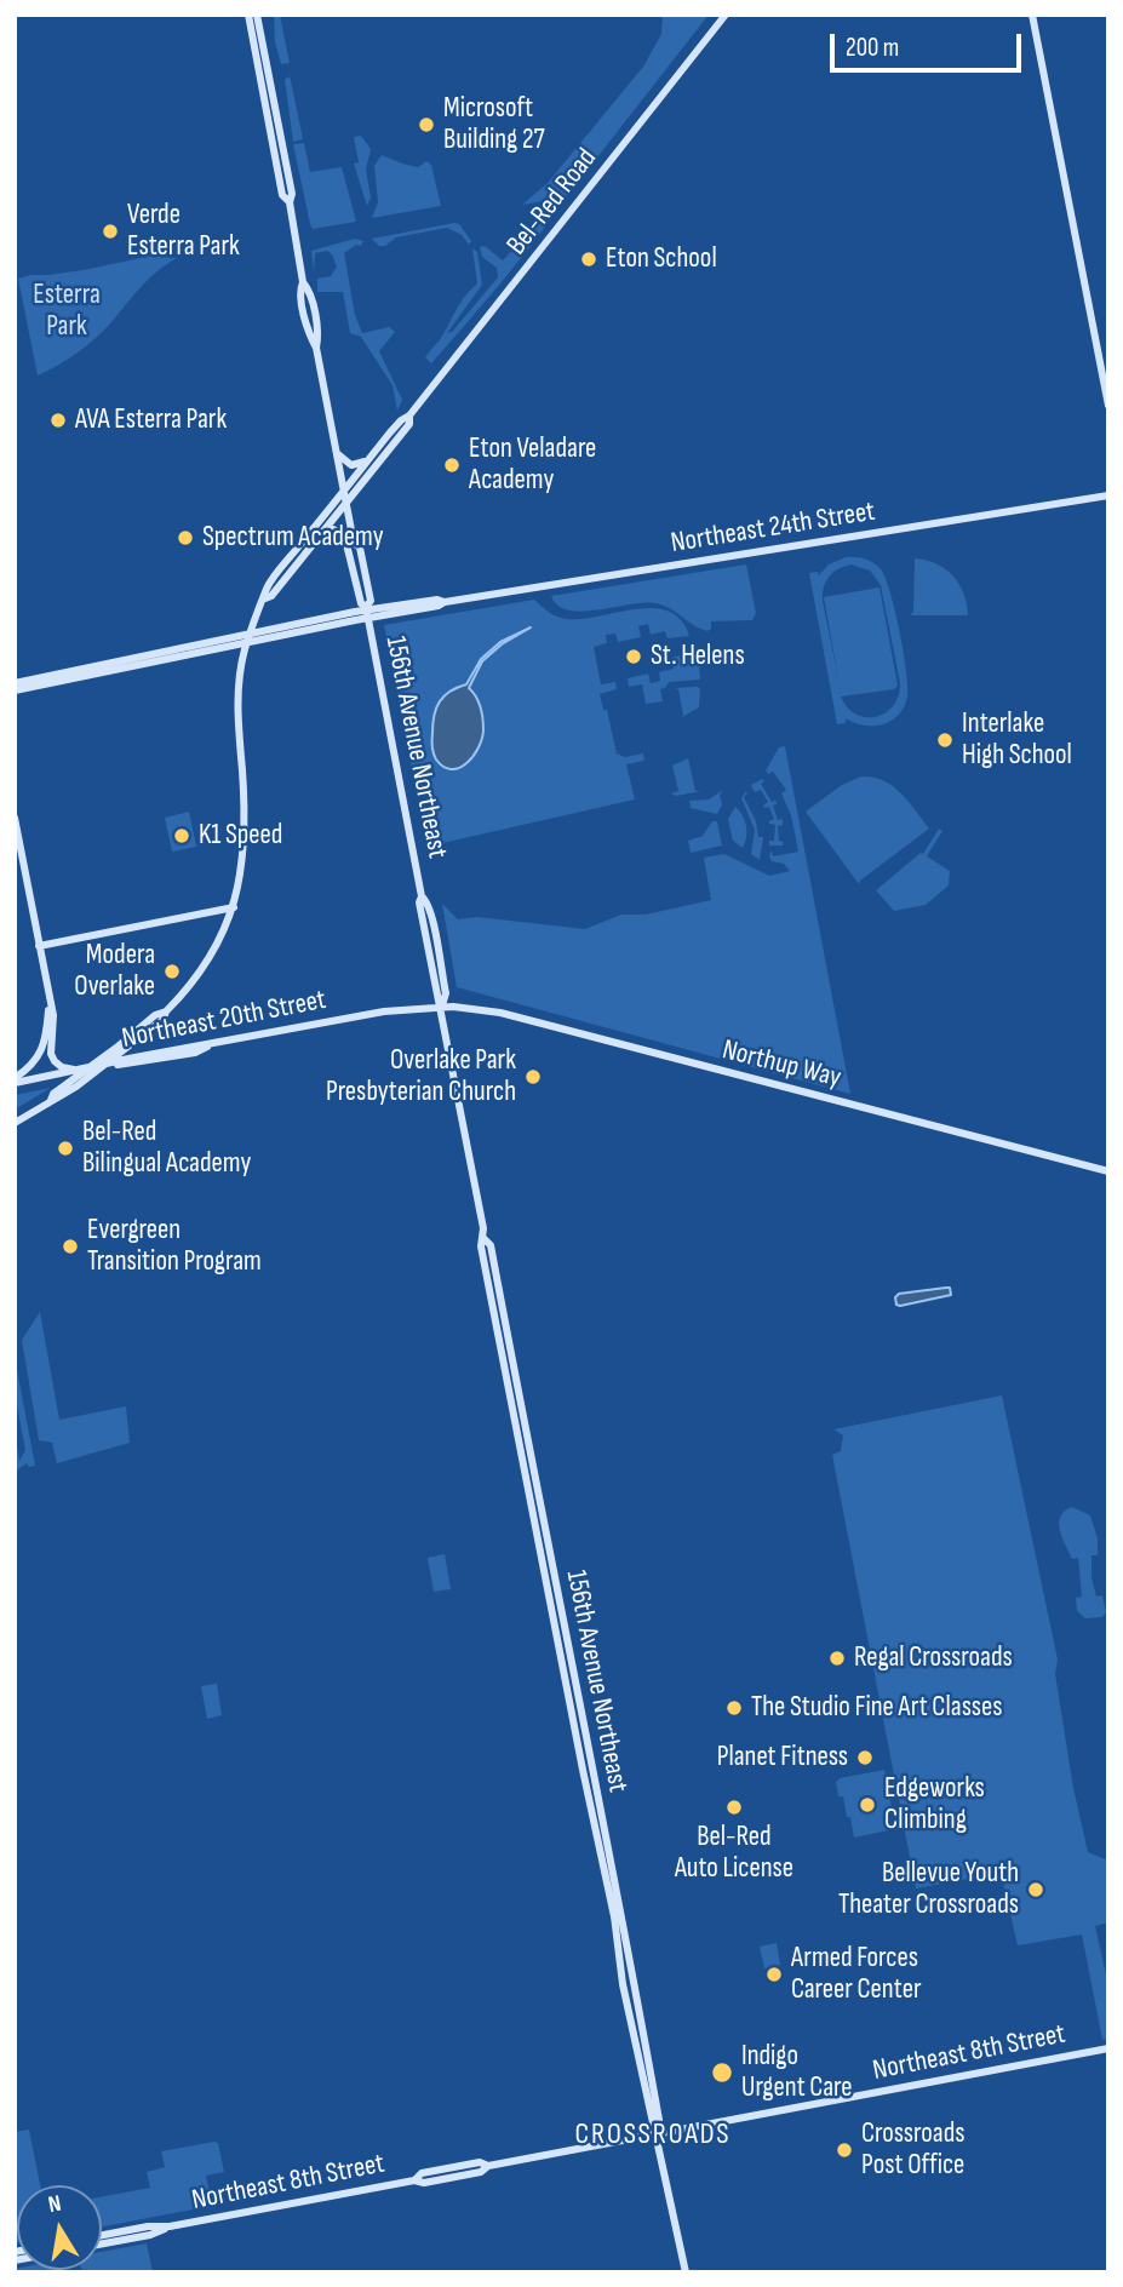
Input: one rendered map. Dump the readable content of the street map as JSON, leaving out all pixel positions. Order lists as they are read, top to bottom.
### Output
{
  "streets": {
    "main road": [
      "Bel-Red Road",
      "Northeast 24th Street",
      "156th Avenue Northeast",
      "Northeast 20th Street",
      "Northup Way",
      "Northeast 8th Street"
    ]
  },
  "crossings": [
    ["Bel-Red Road", "Northeast 24th Street"],
    ["Bel-Red Road", "156th Avenue Northeast"],
    ["Bel-Red Road", "Northeast 20th Street"],
    ["Northeast 24th Street", "156th Avenue Northeast"],
    ["156th Avenue Northeast", "Northeast 20th Street"],
    ["156th Avenue Northeast", "Northup Way"],
    ["156th Avenue Northeast", "Northeast 8th Street"],
    ["Northeast 20th Street", "Northup Way"]
  ],
  "districts": ["CROSSROADS"],
  "parks": ["Esterra Park"],
  "places": [
    "Microsoft Building 27",
    "Verde Esterra Park",
    "Eton School",
    "AVA Esterra Park",
    "Eton Veladare Academy",
    "Spectrum Academy",
    "St. Helens",
    "Interlake High School",
    "K1 Speed",
    "Modera Overlake",
    "Overlake Park Presbyterian Church",
    "Bel-Red Bilingual Academy",
    "Evergreen Transition Program",
    "Regal Crossroads",
    "The Studio Fine Art Classes",
    "Planet Fitness",
    "Edgeworks Climbing",
    "Bel-Red Auto License",
    "Bellevue Youth Theater Crossroads",
    "Armed Forces Career Center",
    "Indigo Urgent Care",
    "Crossroads Post Office"
  ],
  "scale_bar": "200 m",
  "north": "top"
}
